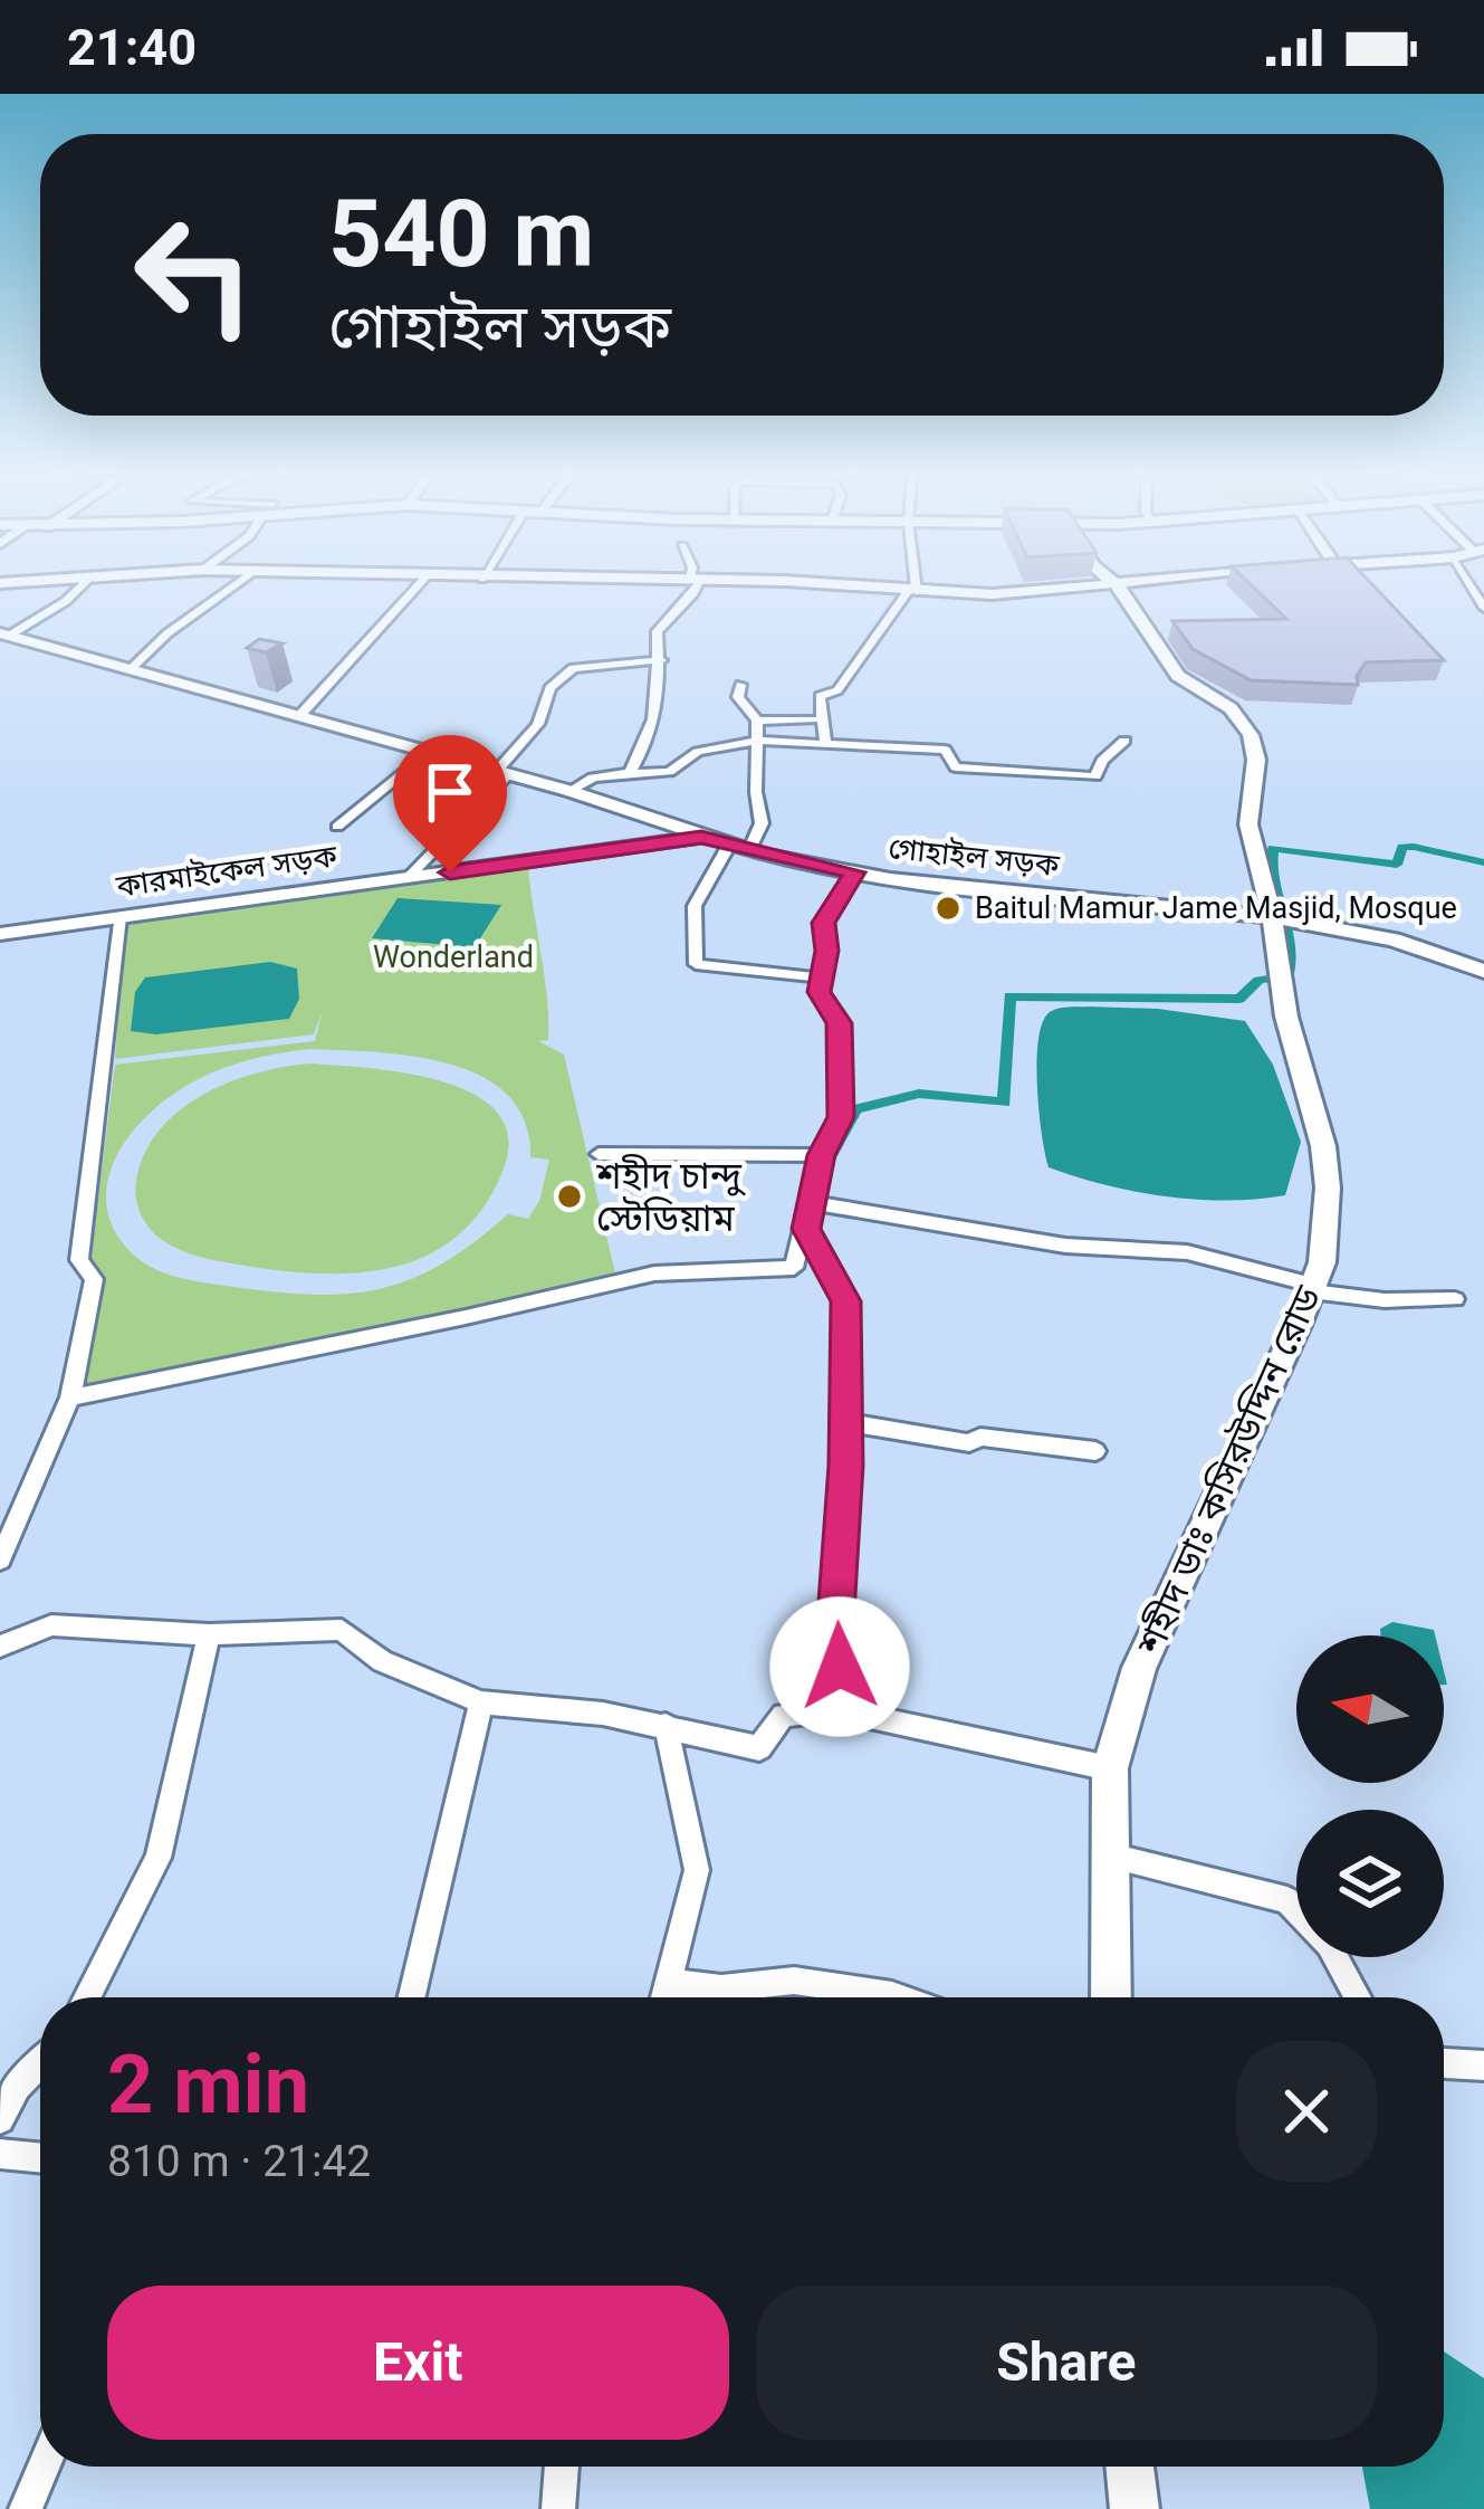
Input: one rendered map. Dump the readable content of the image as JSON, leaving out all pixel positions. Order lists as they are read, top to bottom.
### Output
{
  "streets": {
    "street": ["গোহাইল সড়ক", "কারমাইকেল সড়ক", "শহীদ ডাঃ কসিরউদ্দিন রোড"]
  },
  "crossings": [
    ["গোহাইল সড়ক", "কারমাইকেল সড়ক"],
    ["গোহাইল সড়ক", "শহীদ ডাঃ কসিরউদ্দিন রোড"]
  ],
  "parks": ["Wonderland"],
  "places": ["Baitul Mamur Jame Masjid, Mosque", "শহীদ চান্দু স্টেডিয়াম"],
  "north": "left",
  "page": {
    "status": "21:40",
    "turn": ["540 m", "গোহাইল সড়ক"],
    "heading": ["2 min", "810 m · 21:42"],
    "buttons": ["Exit", "Share"]
  }
}
